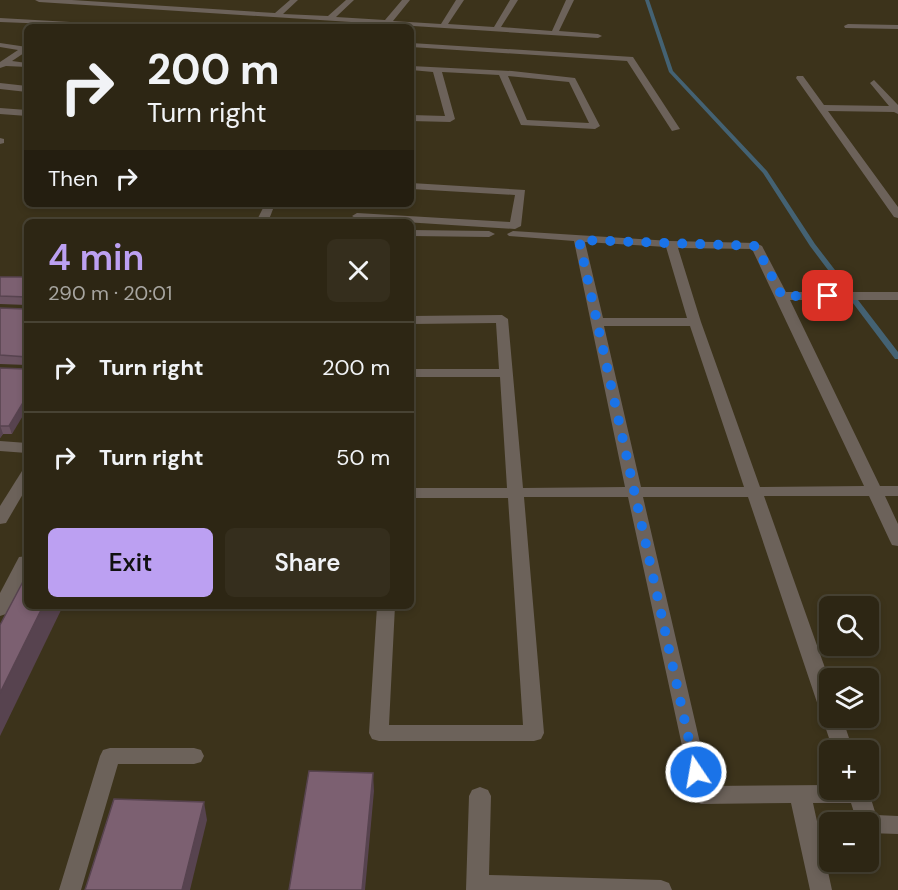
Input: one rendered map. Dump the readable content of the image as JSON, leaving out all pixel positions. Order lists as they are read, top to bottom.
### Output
{
  "page": {
    "turn": ["200 m", "Turn right"],
    "then": "Then",
    "heading": ["4 min", "290 m · 20:01"],
    "list": [
      {
        "name": "Turn right",
        "value": "200 m"
      },
      {
        "name": "Turn right",
        "value": "50 m"
      }
    ],
    "buttons": ["Exit", "Share"],
    "map_buttons": ["+", "−"]
  }
}
